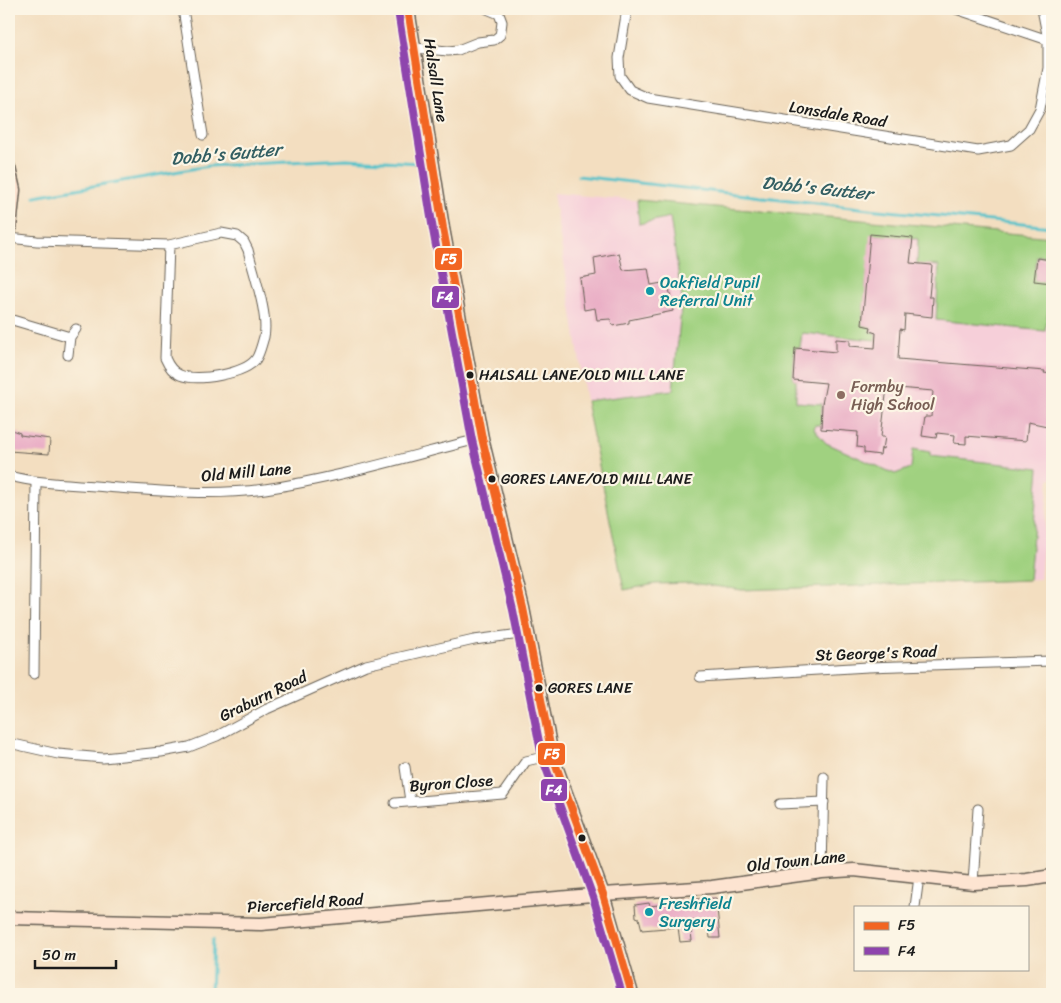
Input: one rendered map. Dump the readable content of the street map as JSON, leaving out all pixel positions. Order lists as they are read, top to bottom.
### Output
{
  "streets": {
    "street": [
      "Halsall Lane",
      "Lonsdale Road",
      "Old Mill Lane",
      "St George's Road",
      "Graburn Road",
      "Byron Close",
      "Old Town Lane",
      "Piercefield Road"
    ]
  },
  "crossings": [
    ["Halsall Lane", "Old Mill Lane"],
    ["Old Town Lane", "Piercefield Road"]
  ],
  "water": ["Dobb's Gutter"],
  "places": [
    "Oakfield Pupil Referral Unit",
    "HALSALL LANE/OLD MILL LANE",
    "Formby High School",
    "GORES LANE/OLD MILL LANE",
    "GORES LANE",
    "Freshfield Surgery"
  ],
  "lines": ["transit line F5", "transit line F4"],
  "legend": ["F5", "F4"],
  "scale_bar": "50 m"
}
